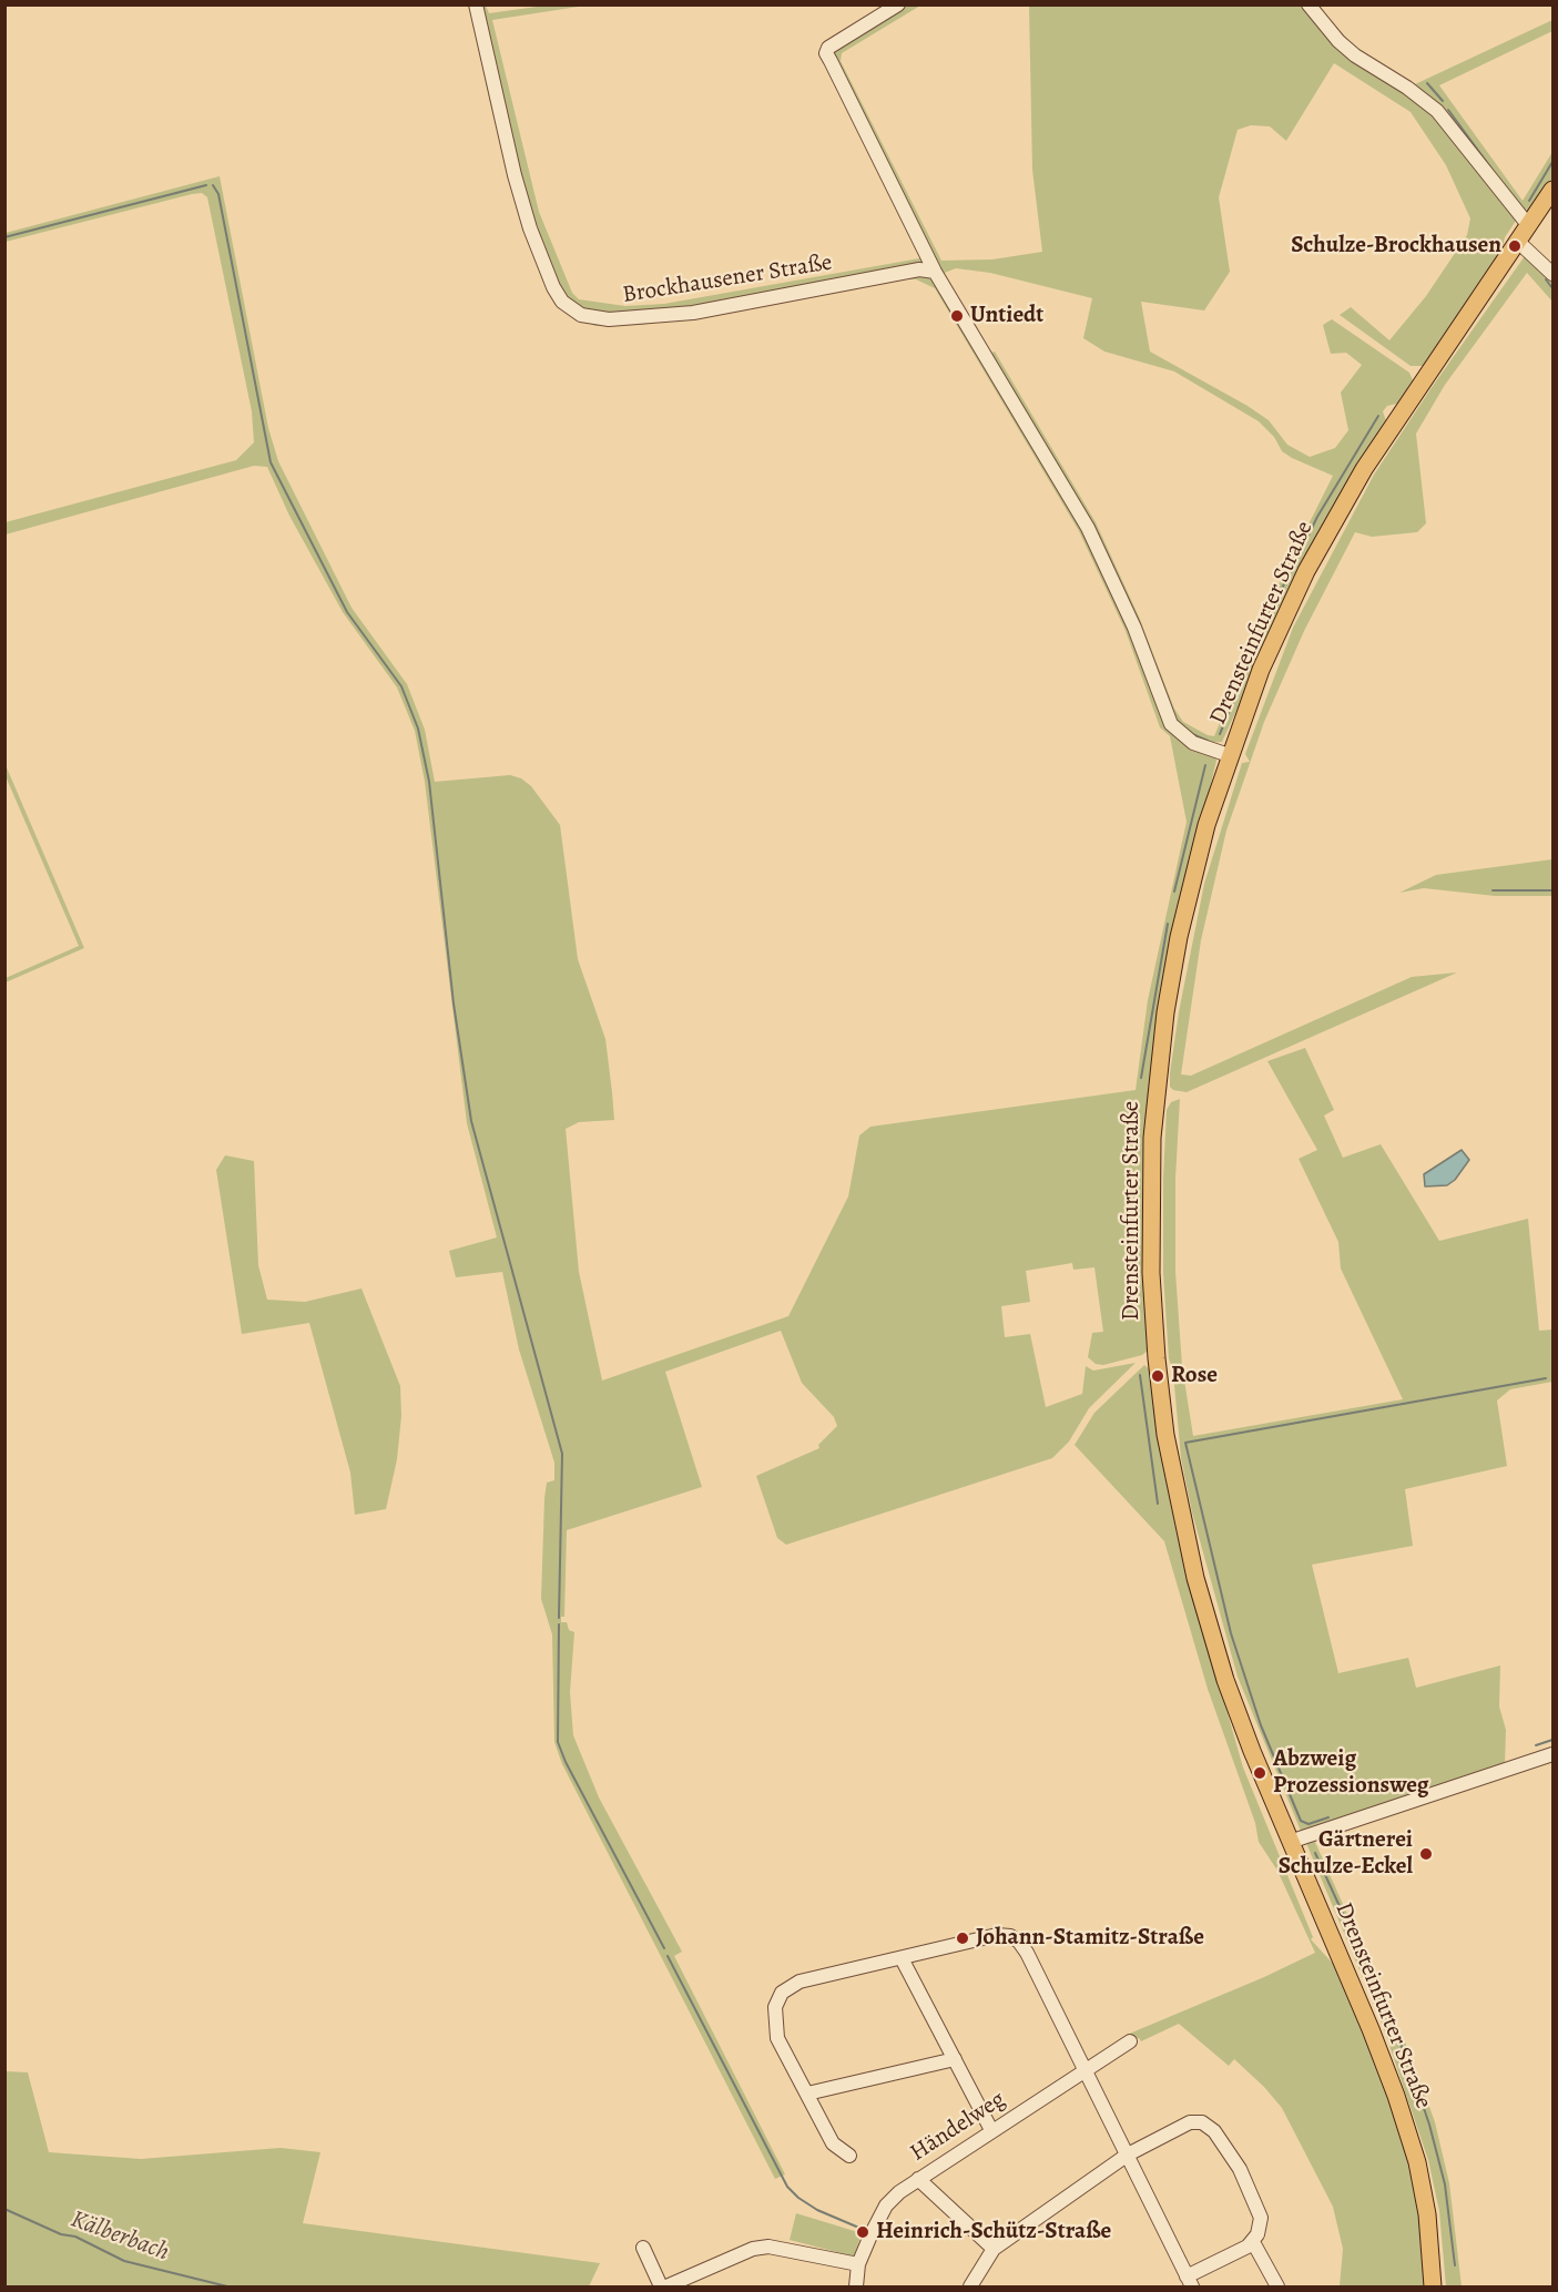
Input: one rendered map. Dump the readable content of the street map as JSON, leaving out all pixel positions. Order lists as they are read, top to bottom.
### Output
{
  "streets": {
    "main road": ["Drensteinfurter Straße"],
    "street": ["Brockhausener Straße", "Händelweg"]
  },
  "water": ["Kälberbach"],
  "places": [
    "Schulze-Brockhausen",
    "Untiedt",
    "Rose",
    "Abzweig Prozessionsweg",
    "Gärtnerei Schulze-Eckel",
    "Johann-Stamitz-Straße",
    "Heinrich-Schütz-Straße"
  ]
}
